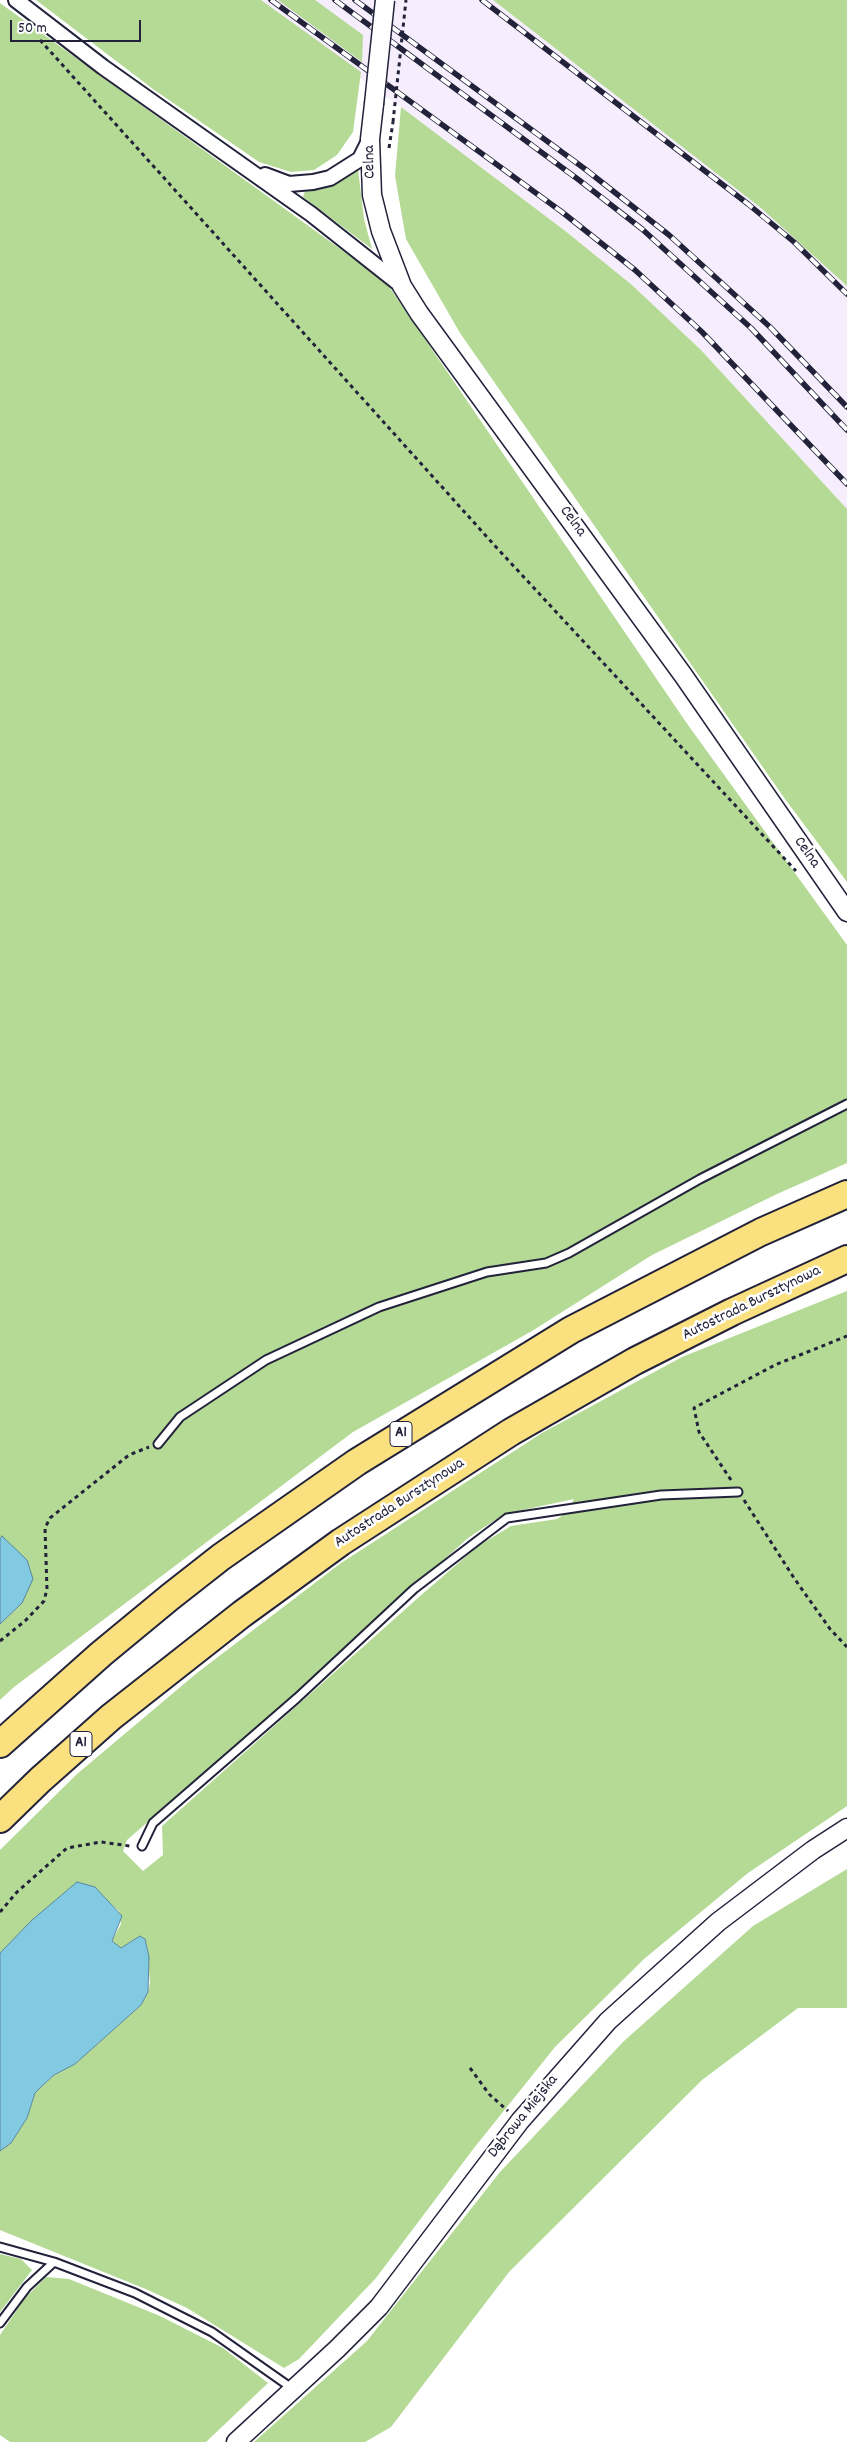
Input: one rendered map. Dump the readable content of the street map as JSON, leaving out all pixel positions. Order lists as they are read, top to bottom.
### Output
{
  "streets": {
    "highway": ["Autostrada Bursztynowa", "A1"],
    "street": ["Celna", "Dąbrowa Miejska"]
  },
  "scale_bar": "50 m"
}
